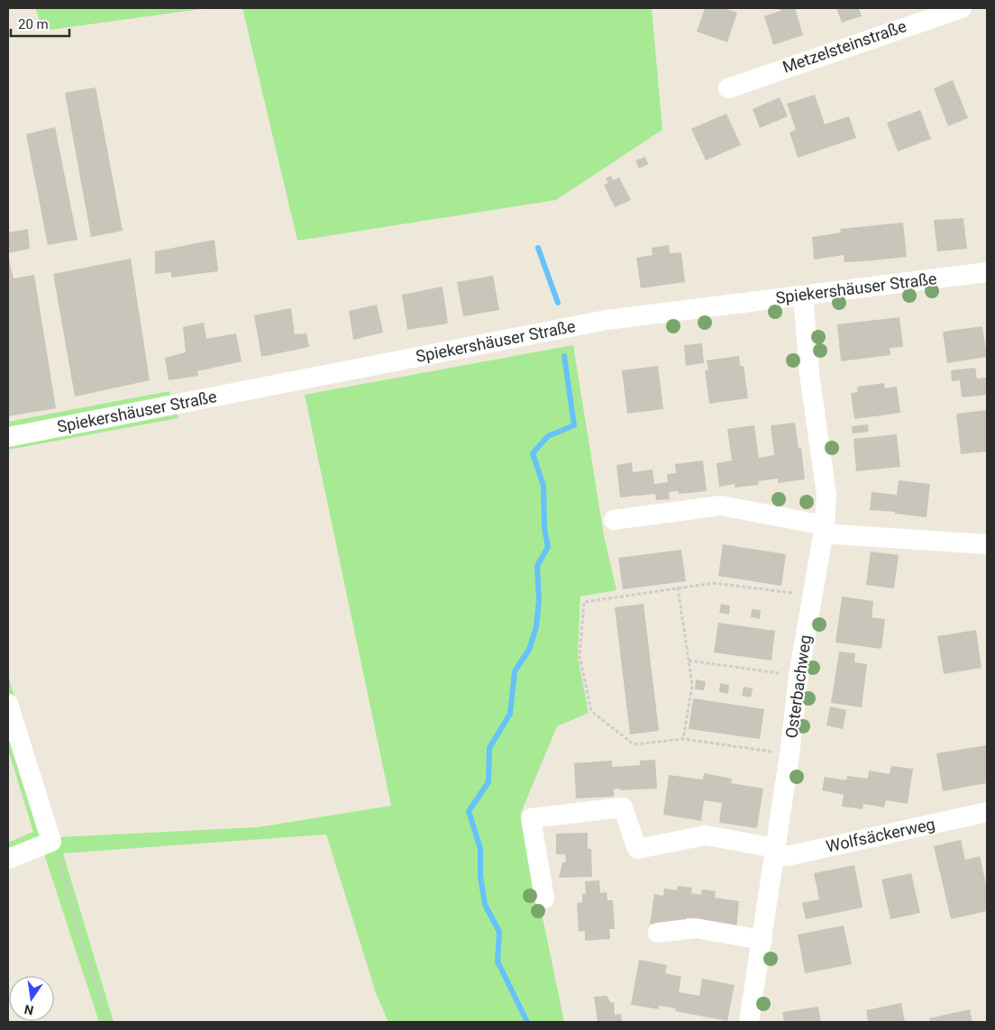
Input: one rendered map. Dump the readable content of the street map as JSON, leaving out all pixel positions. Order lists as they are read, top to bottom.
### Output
{
  "streets": {
    "street": [
      "Metzelsteinstraße",
      "Spiekershäuser Straße",
      "Osterbachweg",
      "Wolfsäckerweg"
    ]
  },
  "crossings": [
    ["Spiekershäuser Straße", "Osterbachweg"],
    ["Osterbachweg", "Wolfsäckerweg"]
  ],
  "scale_bar": "20 m",
  "north": "bottom"
}
